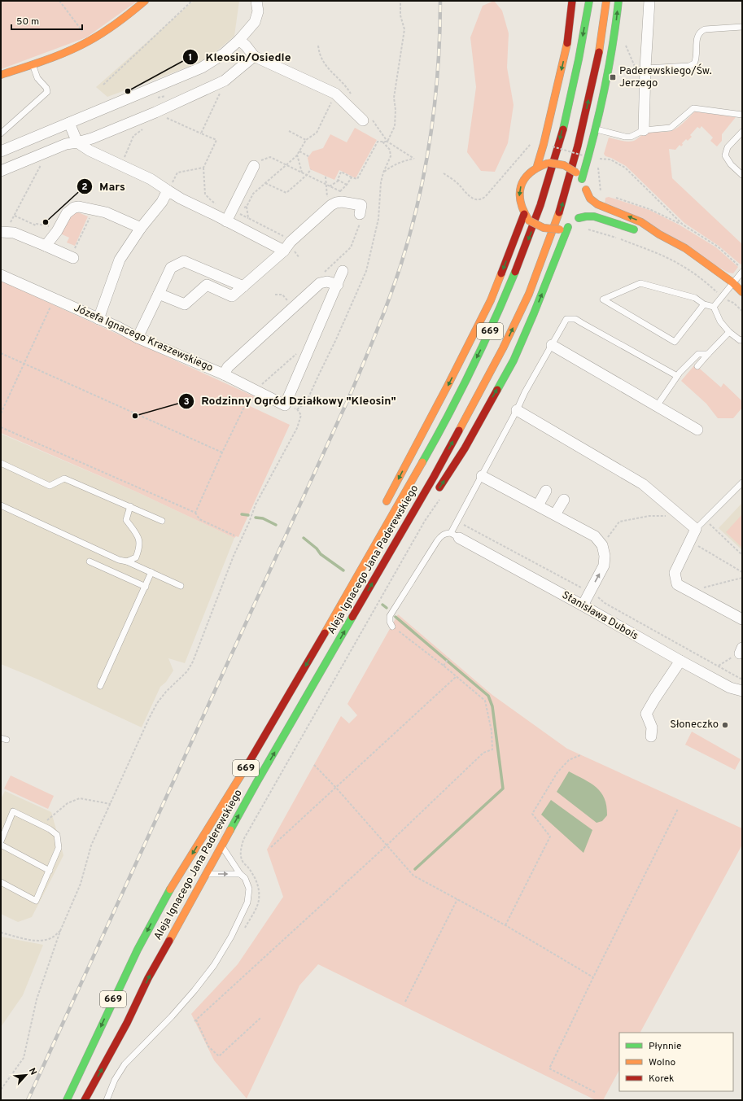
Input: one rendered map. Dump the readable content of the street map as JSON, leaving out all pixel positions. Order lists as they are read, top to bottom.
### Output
{
  "streets": {
    "main road": ["669", "Aleja Ignacego Jana Paderewskiego"],
    "street": ["Józefa Ignacego Kraszewskiego", "Stanisława Dubois"]
  },
  "places": {
    "transit": ["Paderewskiego/Św. Jerzego"],
    "other": [
      "Kleosin/Osiedle",
      "Mars",
      "Rodzinny Ogród Działkowy \"Kleosin\"",
      "Słoneczko"
    ]
  },
  "legend": ["Płynnie", "Wolno", "Korek"],
  "scale_bar": "50 m",
  "north": "top right"
}
